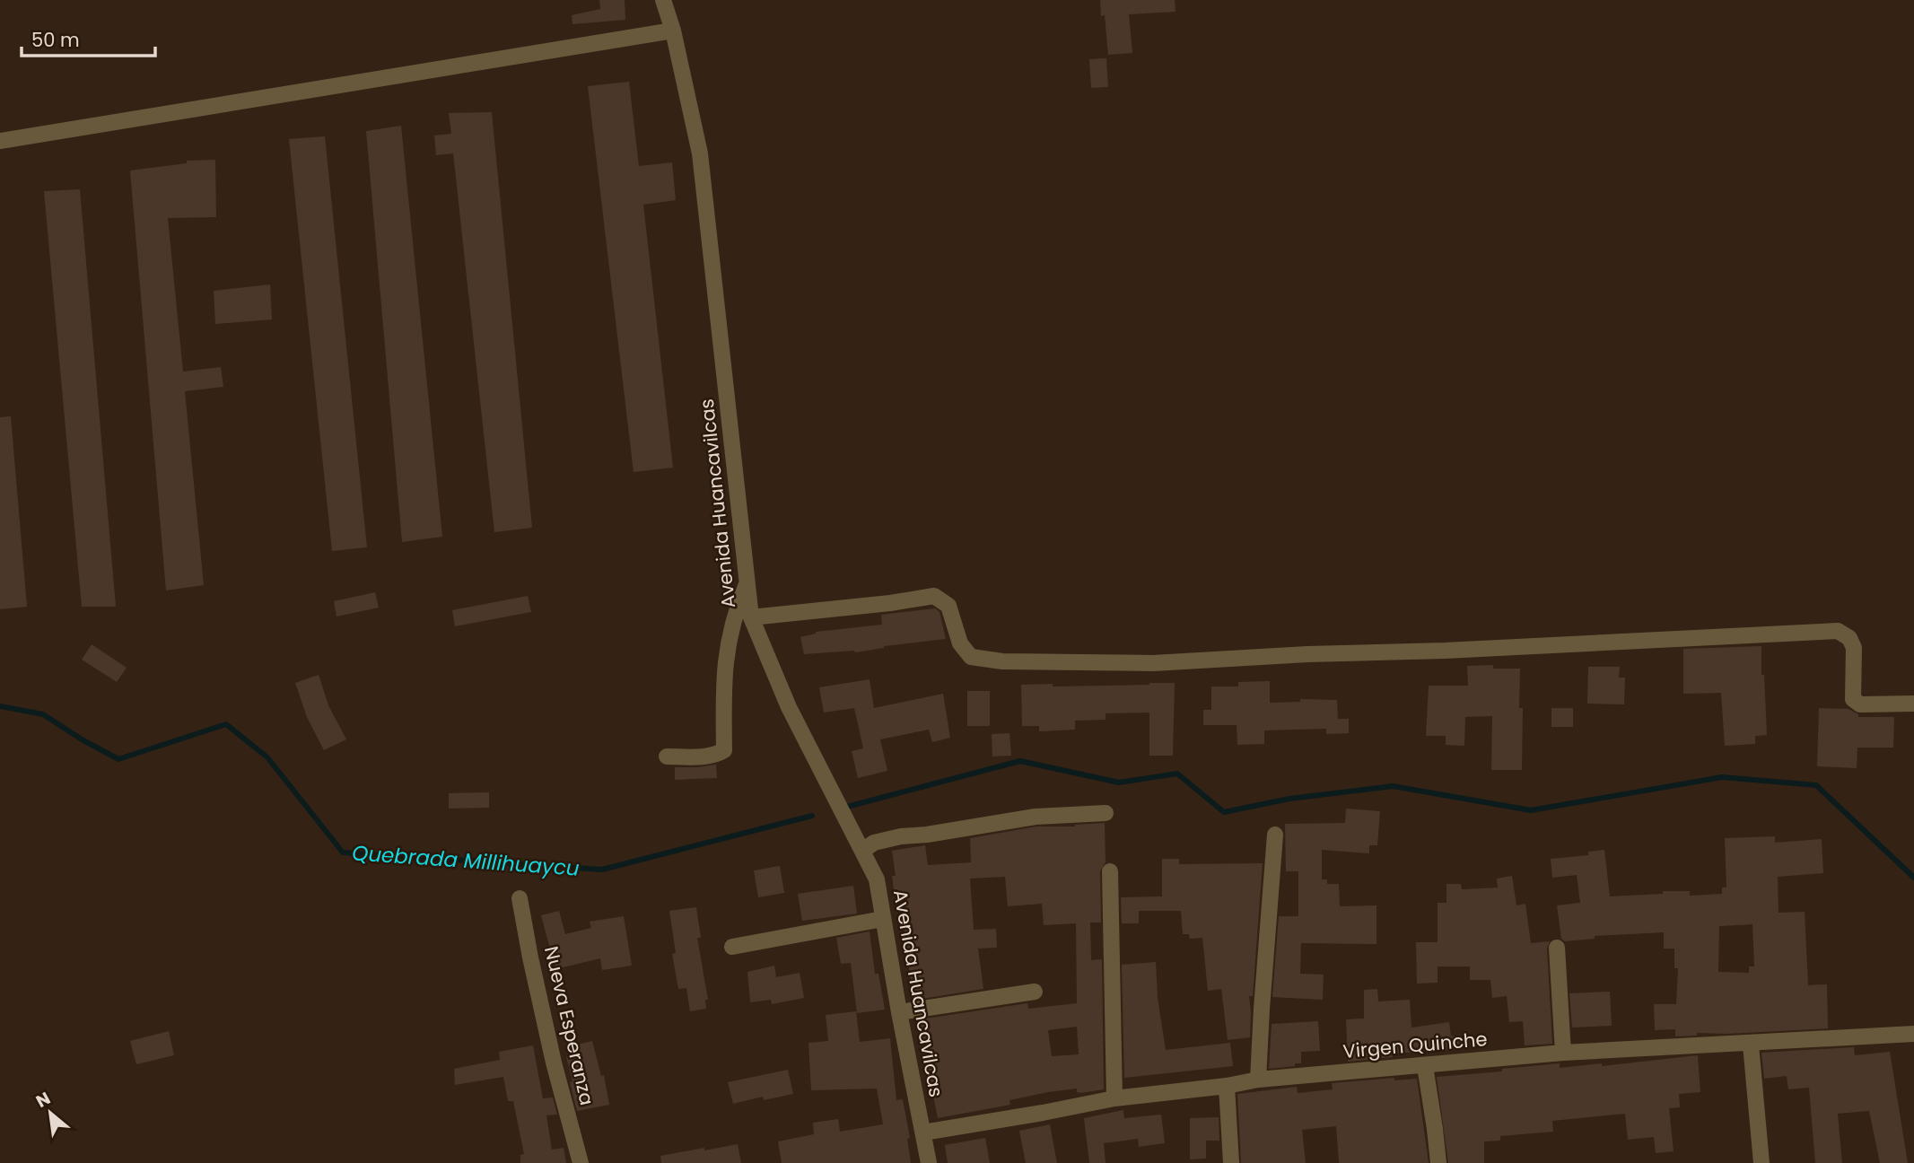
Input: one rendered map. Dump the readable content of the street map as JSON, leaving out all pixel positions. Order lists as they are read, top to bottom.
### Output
{
  "streets": {
    "street": ["Avenida Huancavilcas", "Nueva Esperanza", "Virgen Quinche"]
  },
  "crossings": [
    ["Avenida Huancavilcas", "Virgen Quinche"]
  ],
  "water": ["Quebrada Millihuaycu"],
  "scale_bar": "50 m",
  "north": "top left"
}
